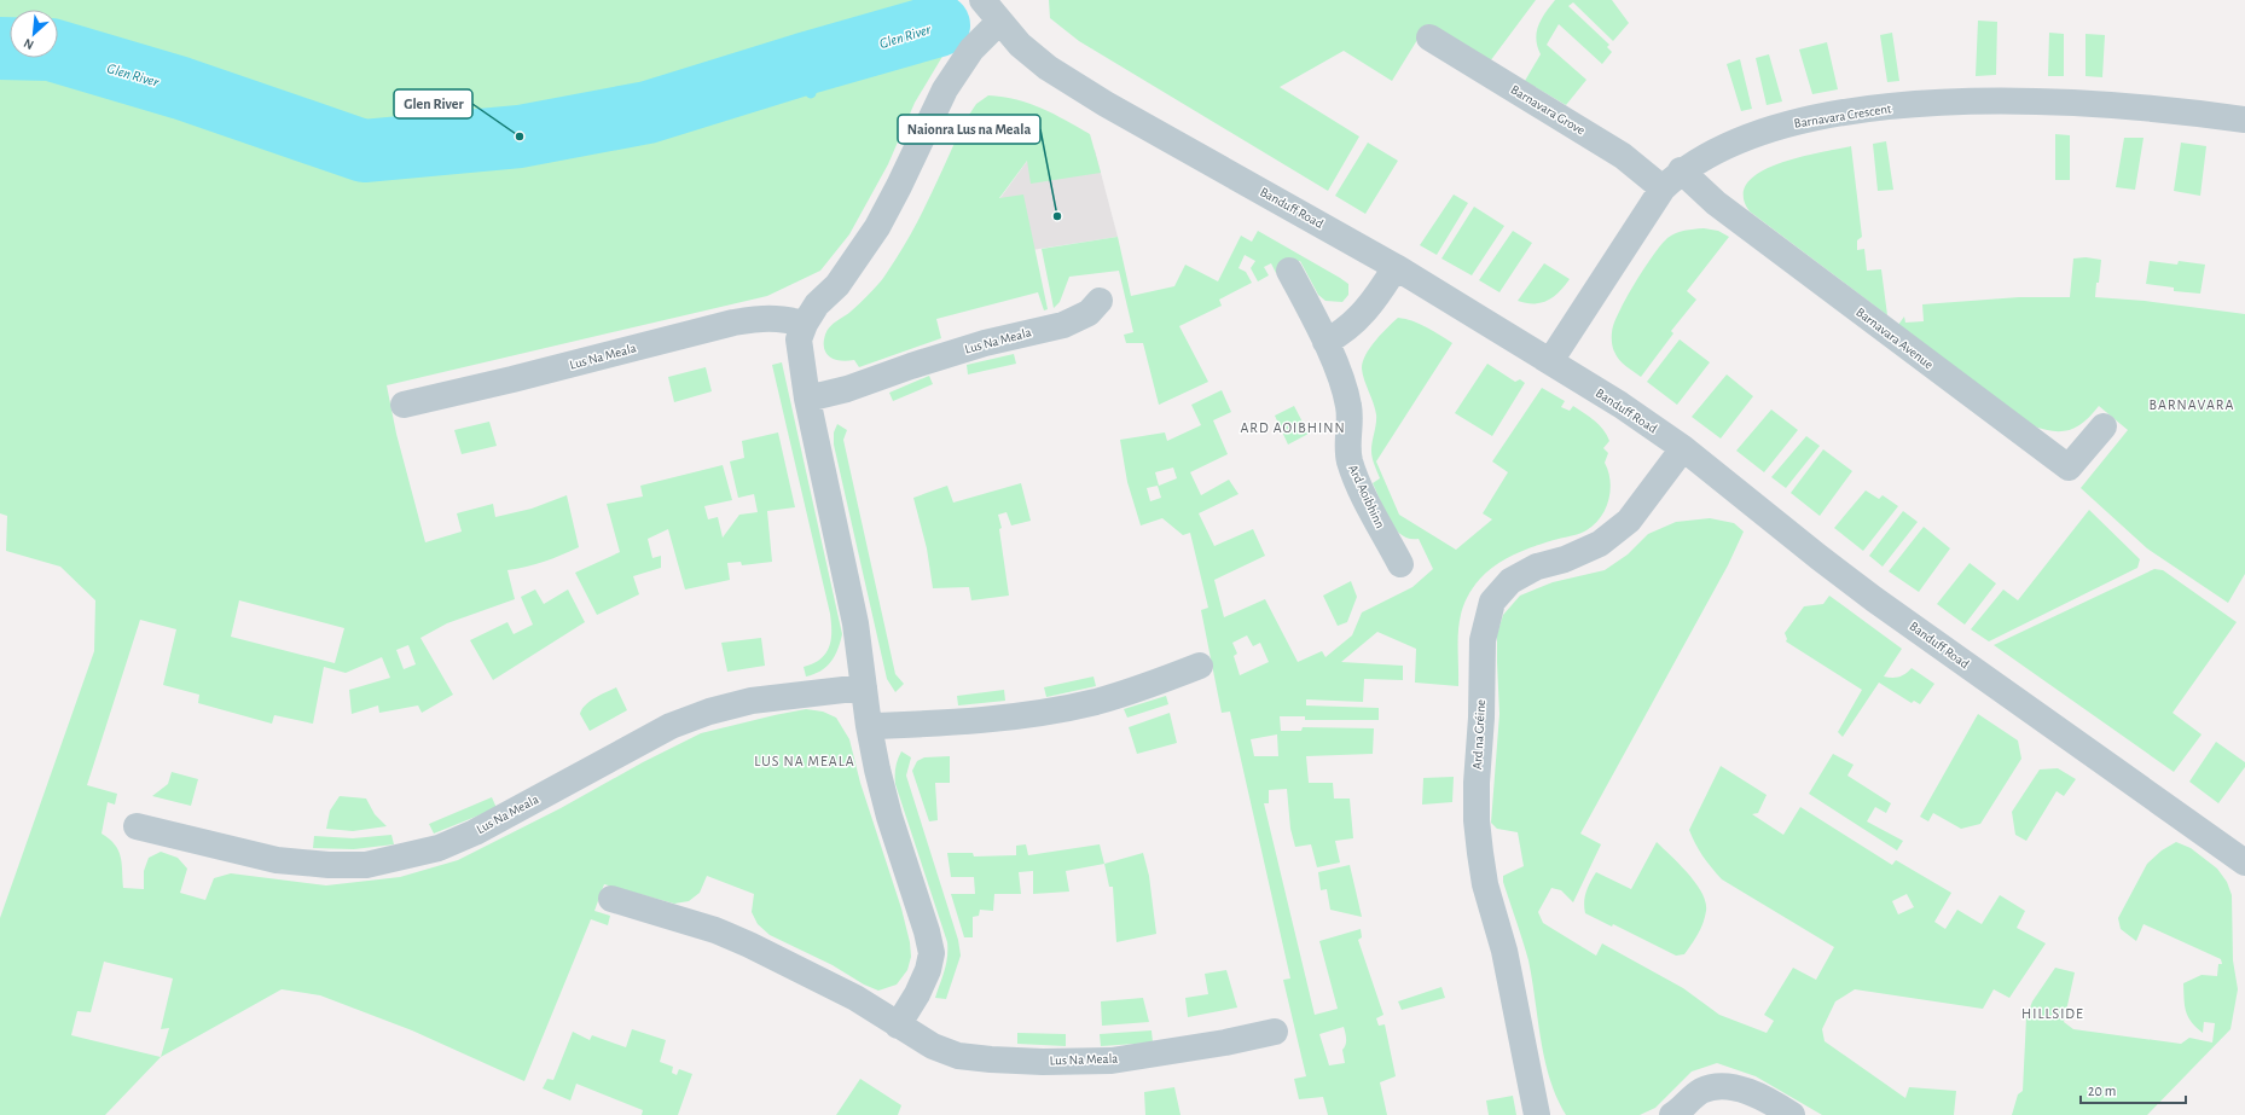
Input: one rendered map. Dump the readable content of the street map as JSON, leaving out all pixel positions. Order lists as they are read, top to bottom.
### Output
{
  "streets": {
    "street": [
      "Barnavara Grove",
      "Barnavara Crescent",
      "Banduff Road",
      "Barnavara Avenue",
      "Lus Na Meala",
      "Ard Aoibhinn",
      "Ard na Gréine"
    ]
  },
  "crossings": [
    ["Barnavara Grove", "Barnavara Crescent"],
    ["Barnavara Grove", "Barnavara Avenue"],
    ["Barnavara Crescent", "Banduff Road"],
    ["Barnavara Crescent", "Barnavara Avenue"],
    ["Banduff Road", "Ard na Gréine"]
  ],
  "districts": [
    "BARNAVARA",
    "ARD AOIBHINN",
    "LUS NA MEALA",
    "HILLSIDE"
  ],
  "water": ["Glen River"],
  "places": ["Glen River", "Naionra Lus na Meala"],
  "scale_bar": "20 m",
  "north": "bottom left"
}
